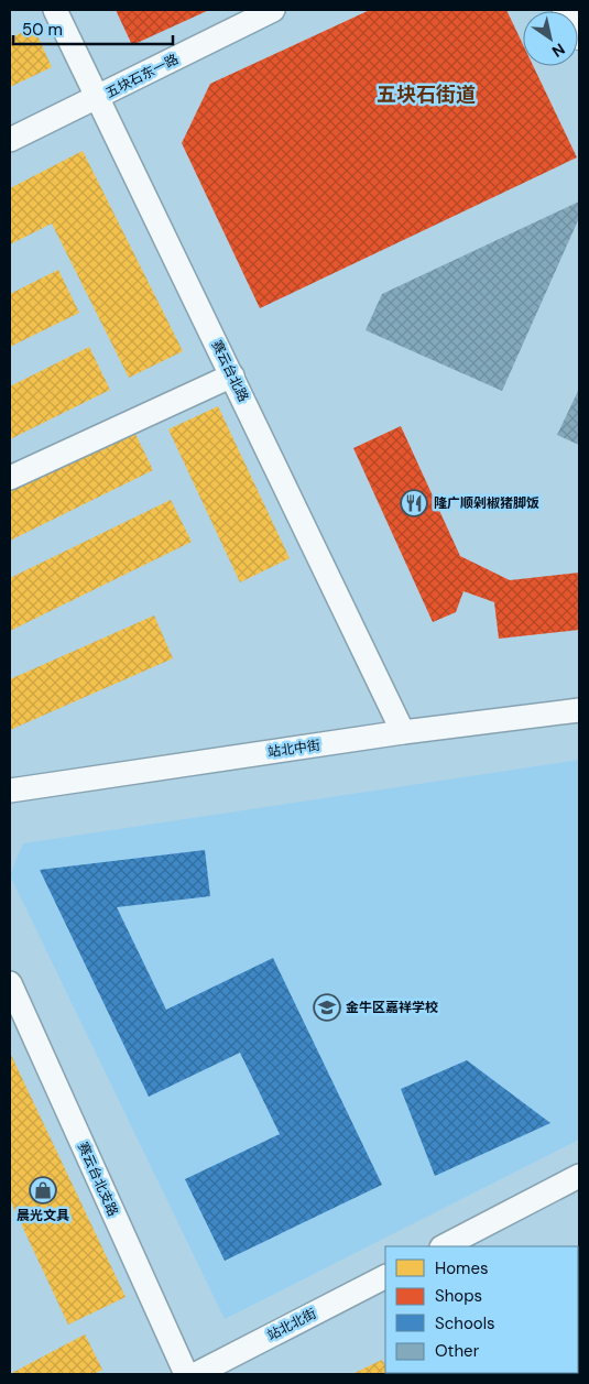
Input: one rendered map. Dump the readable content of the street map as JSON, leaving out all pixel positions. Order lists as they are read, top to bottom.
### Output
{
  "streets": {
    "street": [
      "五块石东一路",
      "赛云台北路",
      "站北中街",
      "赛云台北支路",
      "站北北街"
    ]
  },
  "crossings": [
    ["五块石东一路", "赛云台北路"],
    ["赛云台北路", "站北中街"]
  ],
  "districts": ["五块石街道"],
  "places": {
    "restaurant": ["隆广顺剁椒猪脚饭"],
    "school or university": ["金牛区嘉祥学校"],
    "shop": ["晨光文具"]
  },
  "legend": [
    "Homes",
    "Shops",
    "Schools",
    "Other"
  ],
  "scale_bar": "50 m",
  "north": "bottom right"
}
